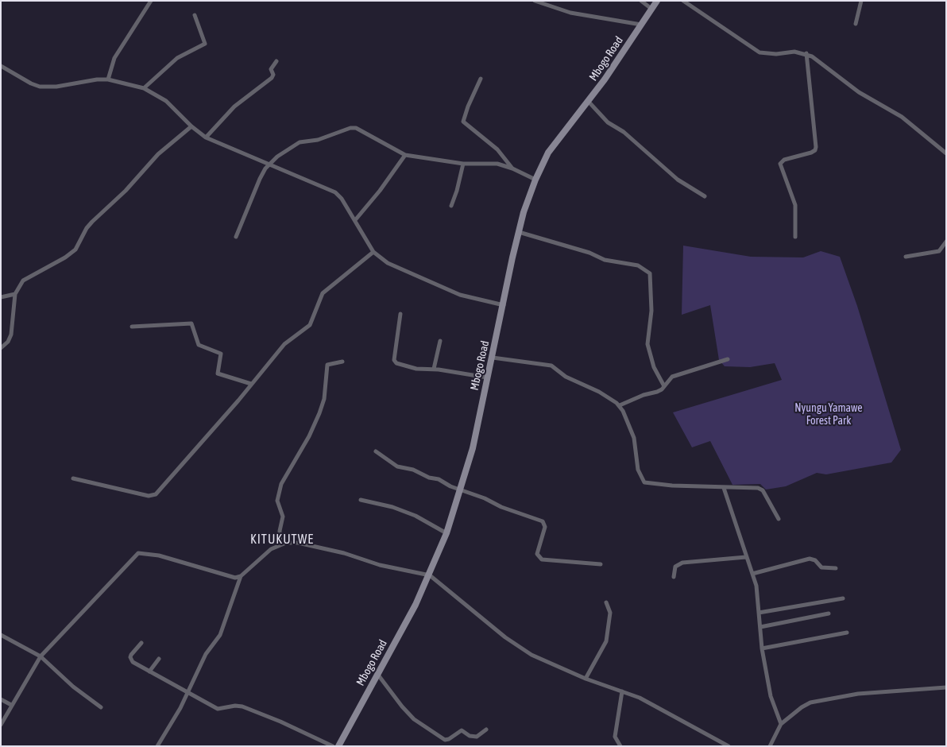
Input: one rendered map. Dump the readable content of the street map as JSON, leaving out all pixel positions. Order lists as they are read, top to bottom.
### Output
{
  "streets": {
    "main road": ["Mbogo Road"]
  },
  "districts": ["KITUKUTWE"],
  "parks": ["Nyungu Yamawe Forest Park"]
}
